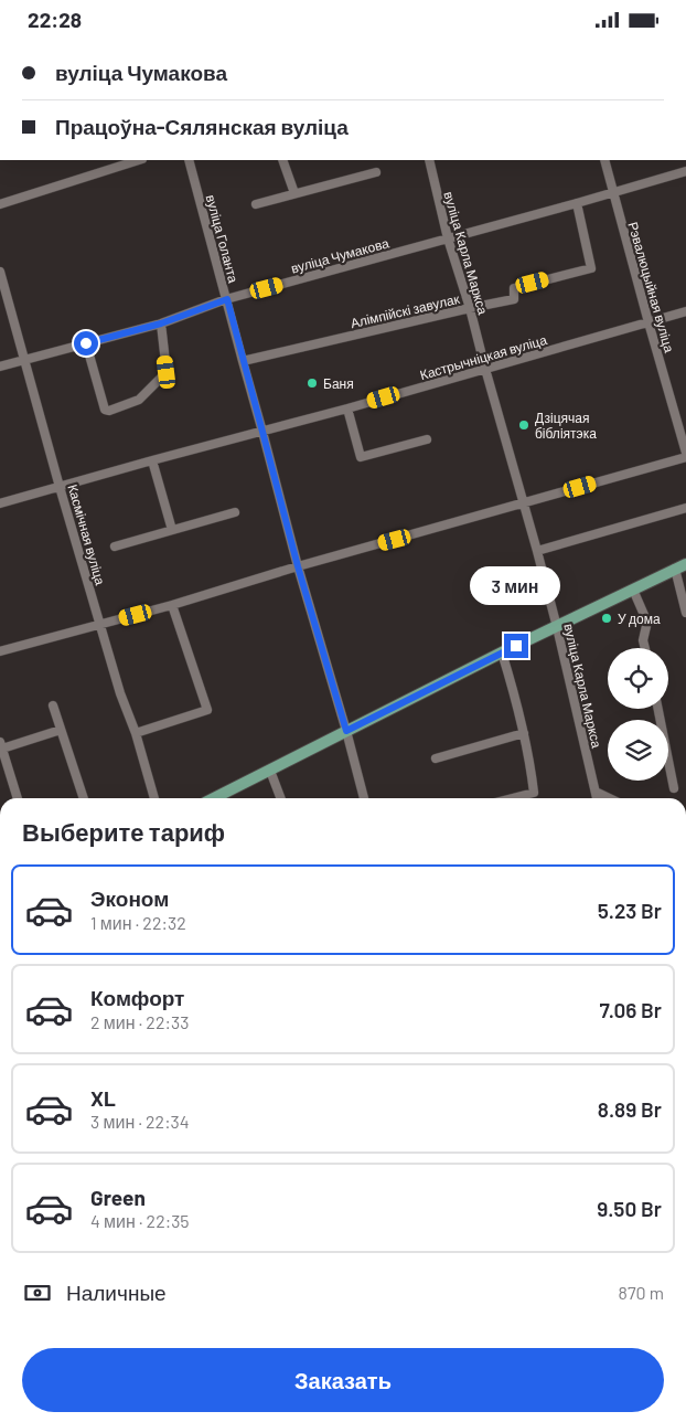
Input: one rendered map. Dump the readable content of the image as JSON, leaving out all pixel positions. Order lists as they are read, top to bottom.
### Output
{
  "streets": {
    "street": [
      "вуліца Голанта",
      "вуліца Карла Маркса",
      "вуліца Чумакова",
      "Рэвалюцыйная вуліца",
      "Алімпійскі завулак",
      "Кастрычніцкая вуліца",
      "Касмічная вуліца"
    ]
  },
  "crossings": [
    ["вуліца Голанта", "вуліца Чумакова"],
    ["вуліца Голанта", "Алімпійскі завулак"],
    ["вуліца Голанта", "Кастрычніцкая вуліца"],
    ["вуліца Карла Маркса", "вуліца Чумакова"],
    ["вуліца Карла Маркса", "Алімпійскі завулак"],
    ["вуліца Карла Маркса", "Кастрычніцкая вуліца"],
    ["вуліца Чумакова", "Рэвалюцыйная вуліца"],
    ["вуліца Чумакова", "Алімпійскі завулак"],
    ["вуліца Чумакова", "Касмічная вуліца"],
    ["Рэвалюцыйная вуліца", "Кастрычніцкая вуліца"],
    ["Кастрычніцкая вуліца", "Касмічная вуліца"]
  ],
  "places": ["Баня", "Дзіцячая бібліятэка", "У дома"],
  "page": {
    "status": "22:28",
    "banner": ["вуліца Чумакова", "Працоўна-Сялянская вуліца"],
    "bubble": "3 мин",
    "heading": "Выберите тариф",
    "list": [
      {
        "name": "Эконом",
        "note": "1 мин · 22:32",
        "value": "5.23 Br"
      },
      {
        "name": "Комфорт",
        "note": "2 мин · 22:33",
        "value": "7.06 Br"
      },
      {
        "name": "XL",
        "note": "3 мин · 22:34",
        "value": "8.89 Br"
      },
      {
        "name": "Green",
        "note": "4 мин · 22:35",
        "value": "9.50 Br"
      }
    ],
    "pay": ["Наличные", "870 m"],
    "buttons": "Заказать"
  }
}
